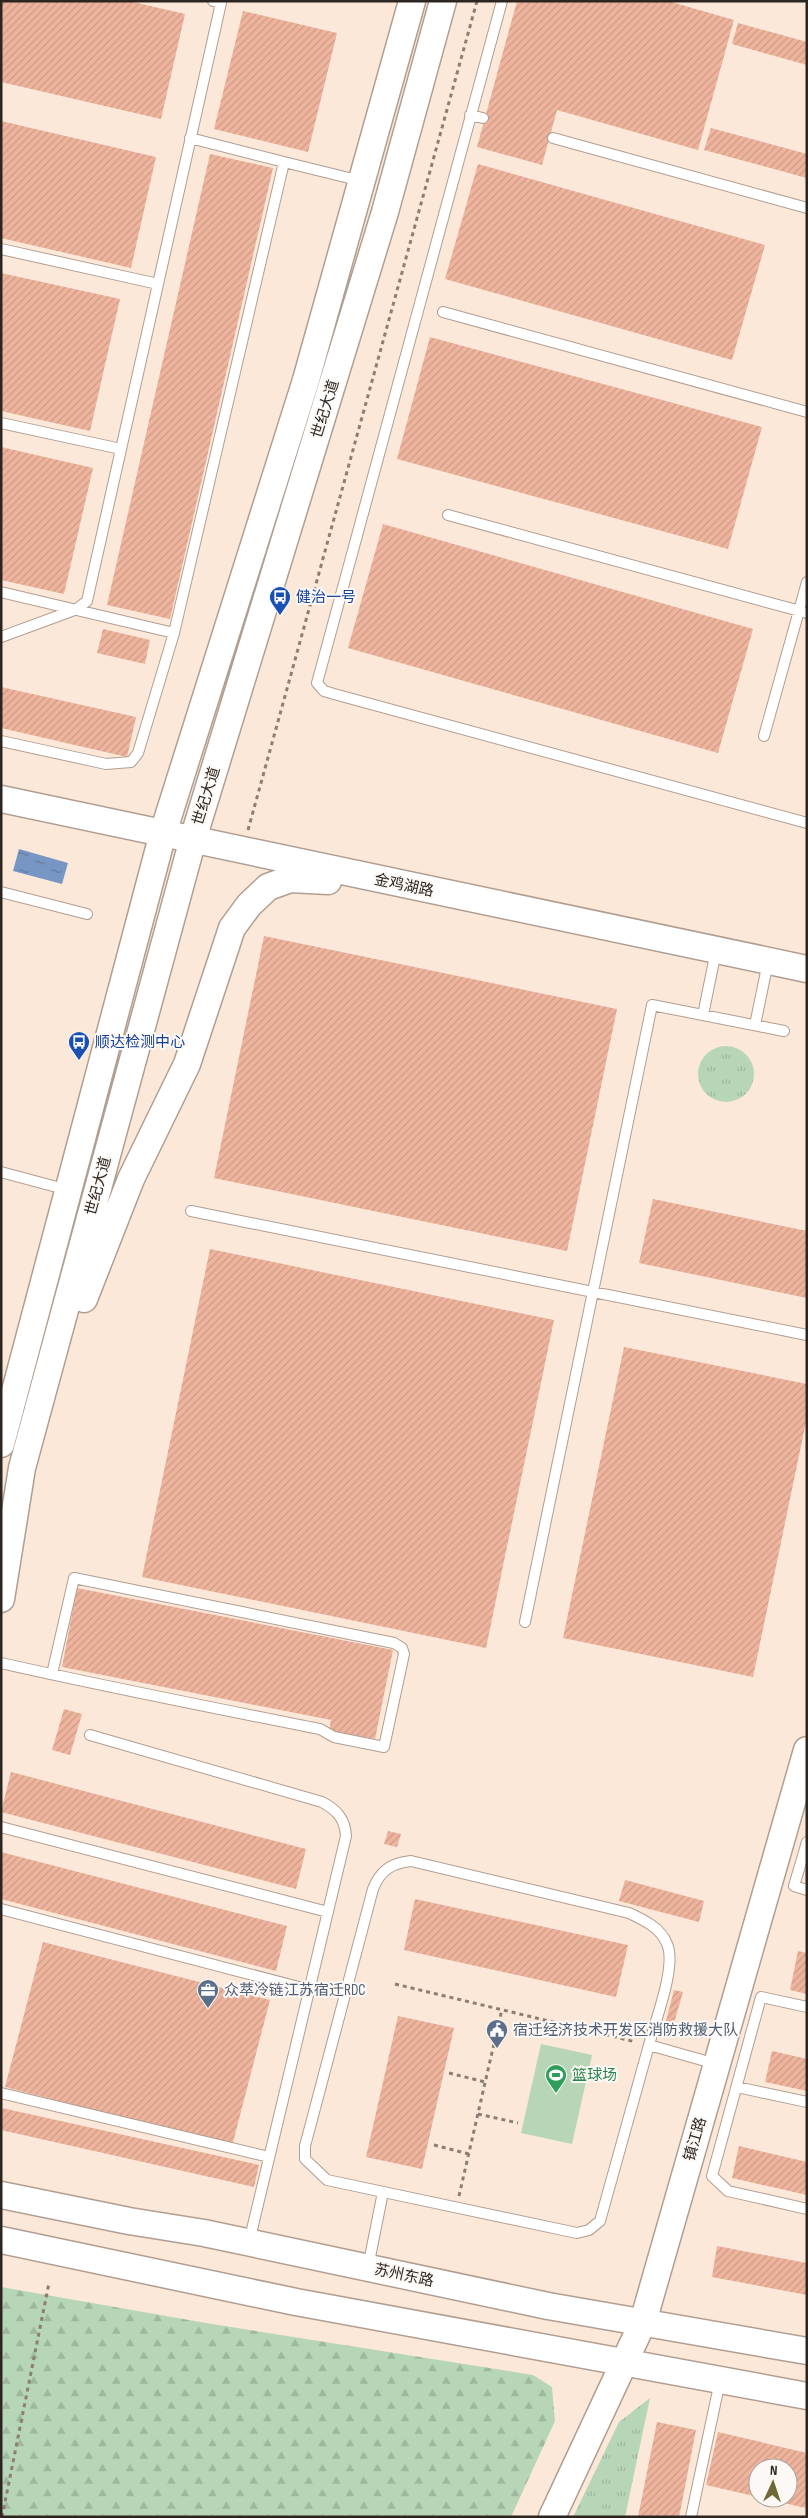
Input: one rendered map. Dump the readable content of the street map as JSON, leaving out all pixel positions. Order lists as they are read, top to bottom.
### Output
{
  "streets": {
    "street": [
      "世纪大道",
      "金鸡湖路",
      "镇江路",
      "苏州东路"
    ]
  },
  "crossings": [
    ["世纪大道", "金鸡湖路"],
    ["镇江路", "苏州东路"]
  ],
  "places": {
    "bus stop": ["健治一号", "顺达检测中心"],
    "office": ["众萃冷链江苏宿迁RDC"],
    "public building": ["宿迁经济技术开发区消防救援大队"],
    "sports": ["篮球场"]
  },
  "north": "top"
}
